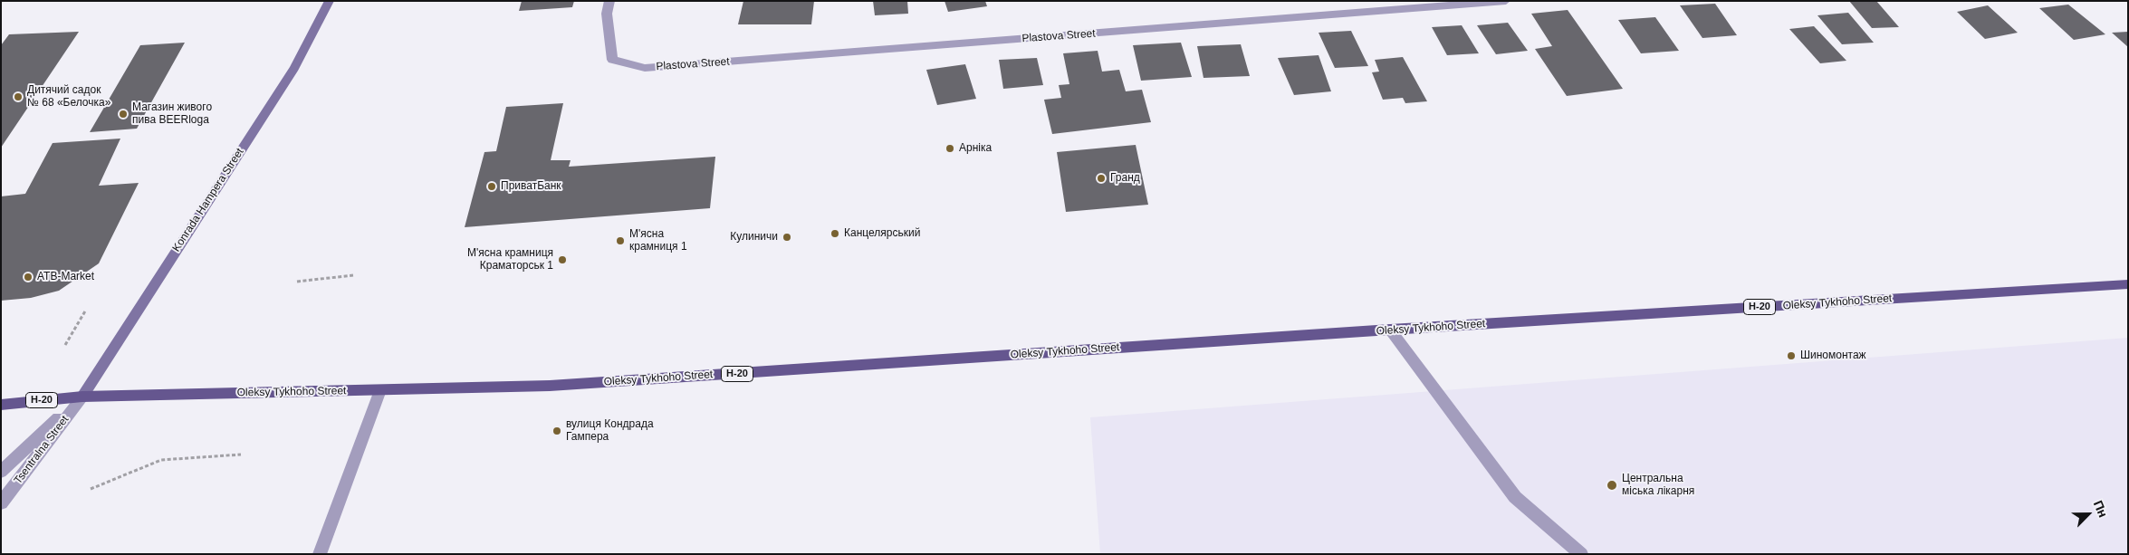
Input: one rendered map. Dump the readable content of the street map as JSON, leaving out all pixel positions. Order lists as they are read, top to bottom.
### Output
{
  "streets": {
    "main road": ["Konrada Hampera Street", "Oleksy Tykhoho Street", "Н-20"],
    "street": ["Plastova Street", "Tsentralna Street"]
  },
  "crossings": [
    ["Konrada Hampera Street", "Oleksy Tykhoho Street"],
    ["Konrada Hampera Street", "Tsentralna Street"],
    ["Oleksy Tykhoho Street", "Tsentralna Street"]
  ],
  "places": [
    "Дитячий садок № 68 «Белочка»",
    "Магазин живого пива BEERloga",
    "Арніка",
    "Гранд",
    "ПриватБанк",
    "Канцелярський",
    "Кулиничи",
    "М'ясна крамниця 1",
    "М'ясна крамниця Краматорськ 1",
    "ATB-Market",
    "Шиномонтаж",
    "вулиця Кондрада Гампера",
    "Центральна міська лікарня"
  ],
  "north": "top right"
}
